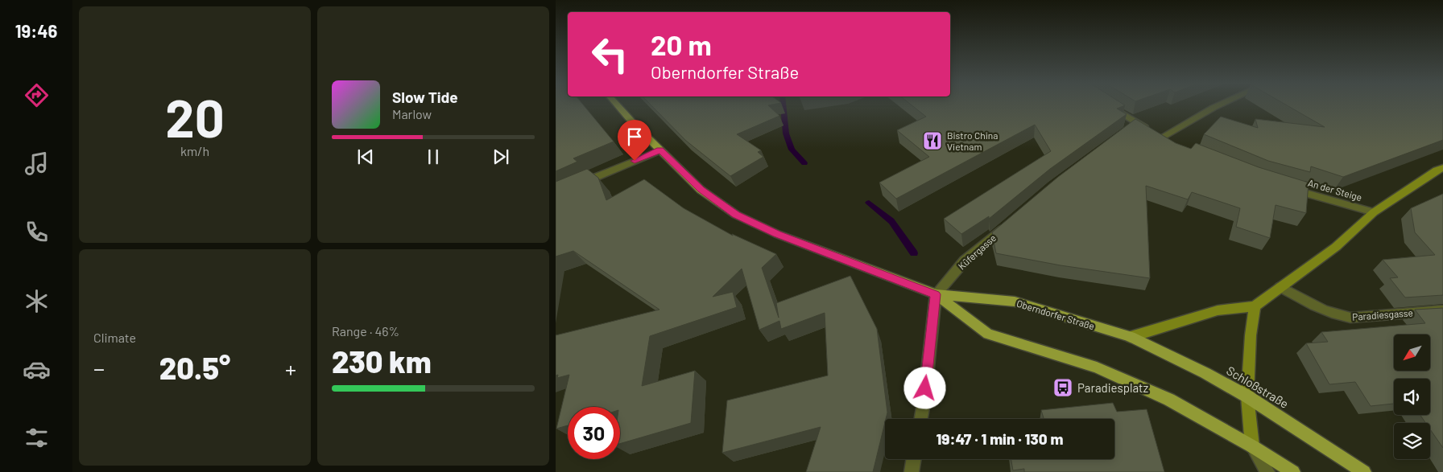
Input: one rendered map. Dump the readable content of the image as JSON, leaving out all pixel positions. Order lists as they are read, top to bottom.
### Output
{
  "streets": {
    "main road": ["Oberndorfer Straße", "Schloßstraße"],
    "street": ["An der Steige", "Küfergasse", "Paradiesgasse"]
  },
  "crossings": [
    ["Küfergasse", "Oberndorfer Straße"],
    ["Oberndorfer Straße", "Schloßstraße"]
  ],
  "places": {
    "restaurant": ["Bistro China Vietnam"],
    "bus stop": ["Paradiesplatz"]
  },
  "north": "bottom left",
  "page": {
    "tabs": "19:46",
    "tile": [
      ["20", "km/h"],
      "Climate",
      ["Range · 46%", "230 km"]
    ],
    "turn": ["20 m", "Oberndorfer Straße"],
    "song": ["Slow Tide", "Marlow"],
    "heat": ["−", "20.5°", "+"],
    "limit": "30",
    "trip": "19:47 · 1 min · 130 m"
  }
}
